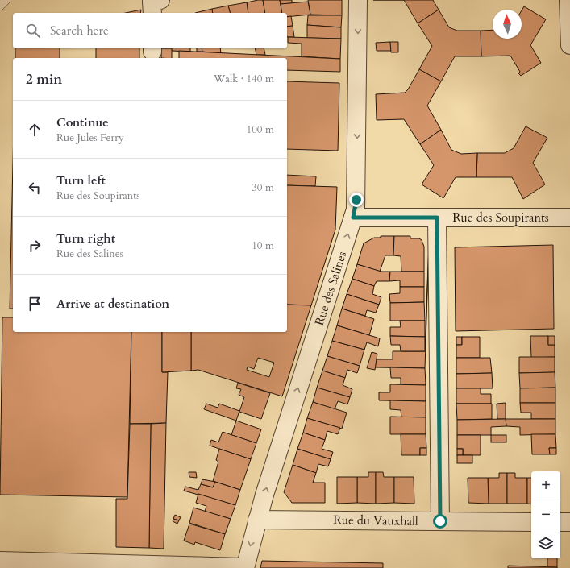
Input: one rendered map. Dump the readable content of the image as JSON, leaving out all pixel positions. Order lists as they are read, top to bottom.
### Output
{
  "streets": {
    "street": ["Rue des Soupirants", "Rue des Salines", "Rue du Vauxhall"]
  },
  "crossings": [
    ["Rue des Soupirants", "Rue des Salines"],
    ["Rue des Salines", "Rue du Vauxhall"]
  ],
  "north": "top",
  "page": {
    "search": "Search here",
    "heading": ["2 min", "Walk · 140 m"],
    "list": [
      ["Continue", "Rue Jules Ferry", "100 m"],
      ["Turn left", "Rue des Soupirants", "30 m"],
      ["Turn right", "Rue des Salines", "10 m"],
      "Arrive at destination"
    ],
    "map_buttons": ["+", "−"]
  }
}
